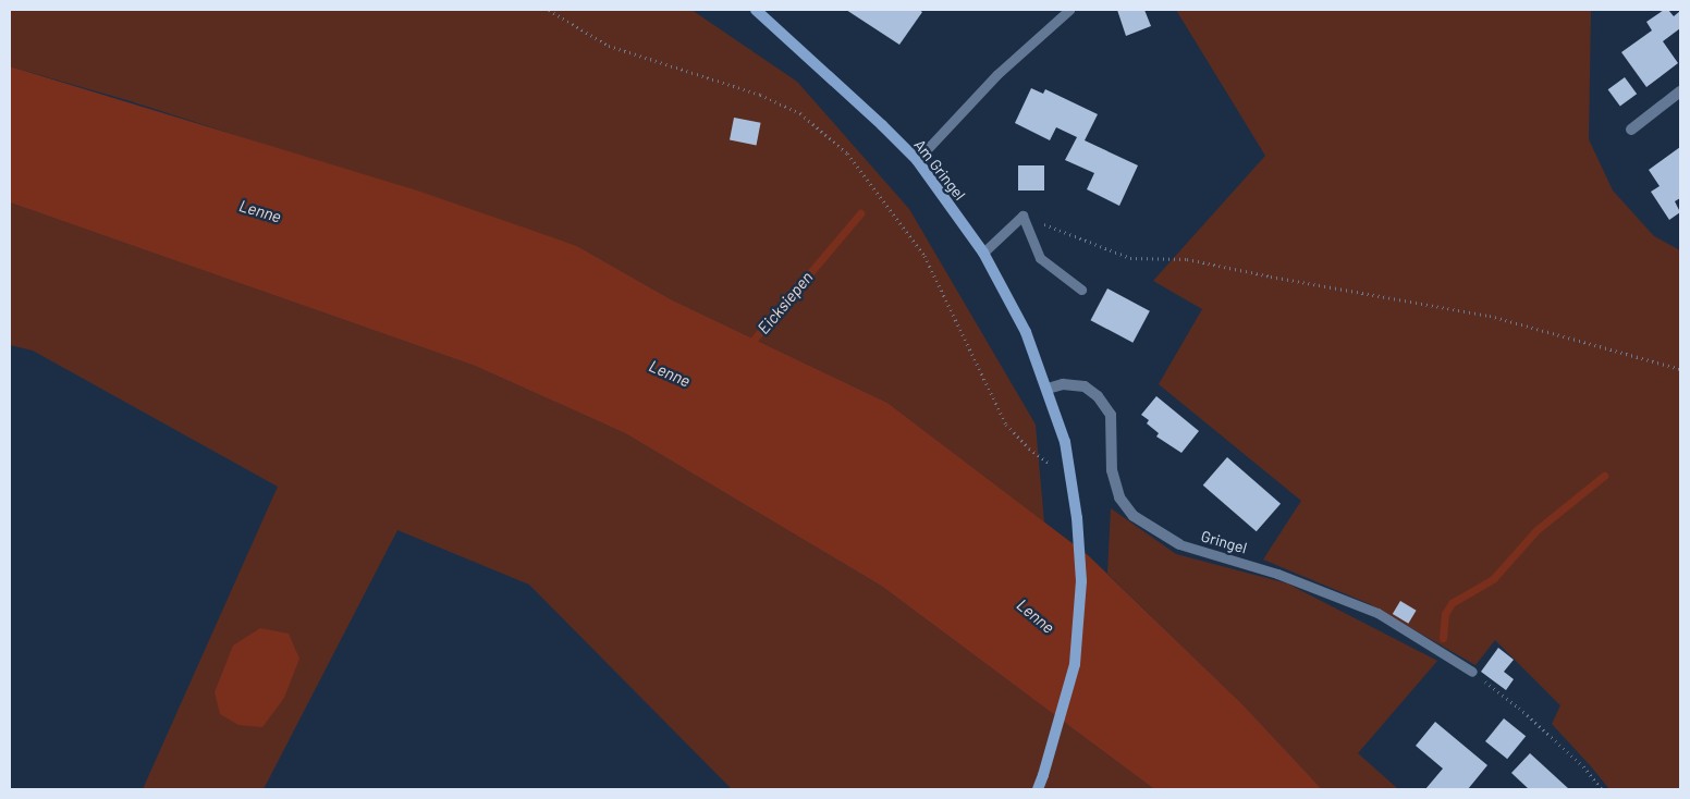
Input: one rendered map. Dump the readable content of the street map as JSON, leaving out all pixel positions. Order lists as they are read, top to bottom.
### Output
{
  "streets": {
    "street": ["Am Gringel", "Gringel"]
  },
  "crossings": [
    ["Am Gringel", "Gringel"]
  ],
  "water": ["Lenne", "Eicksiepen"]
}
